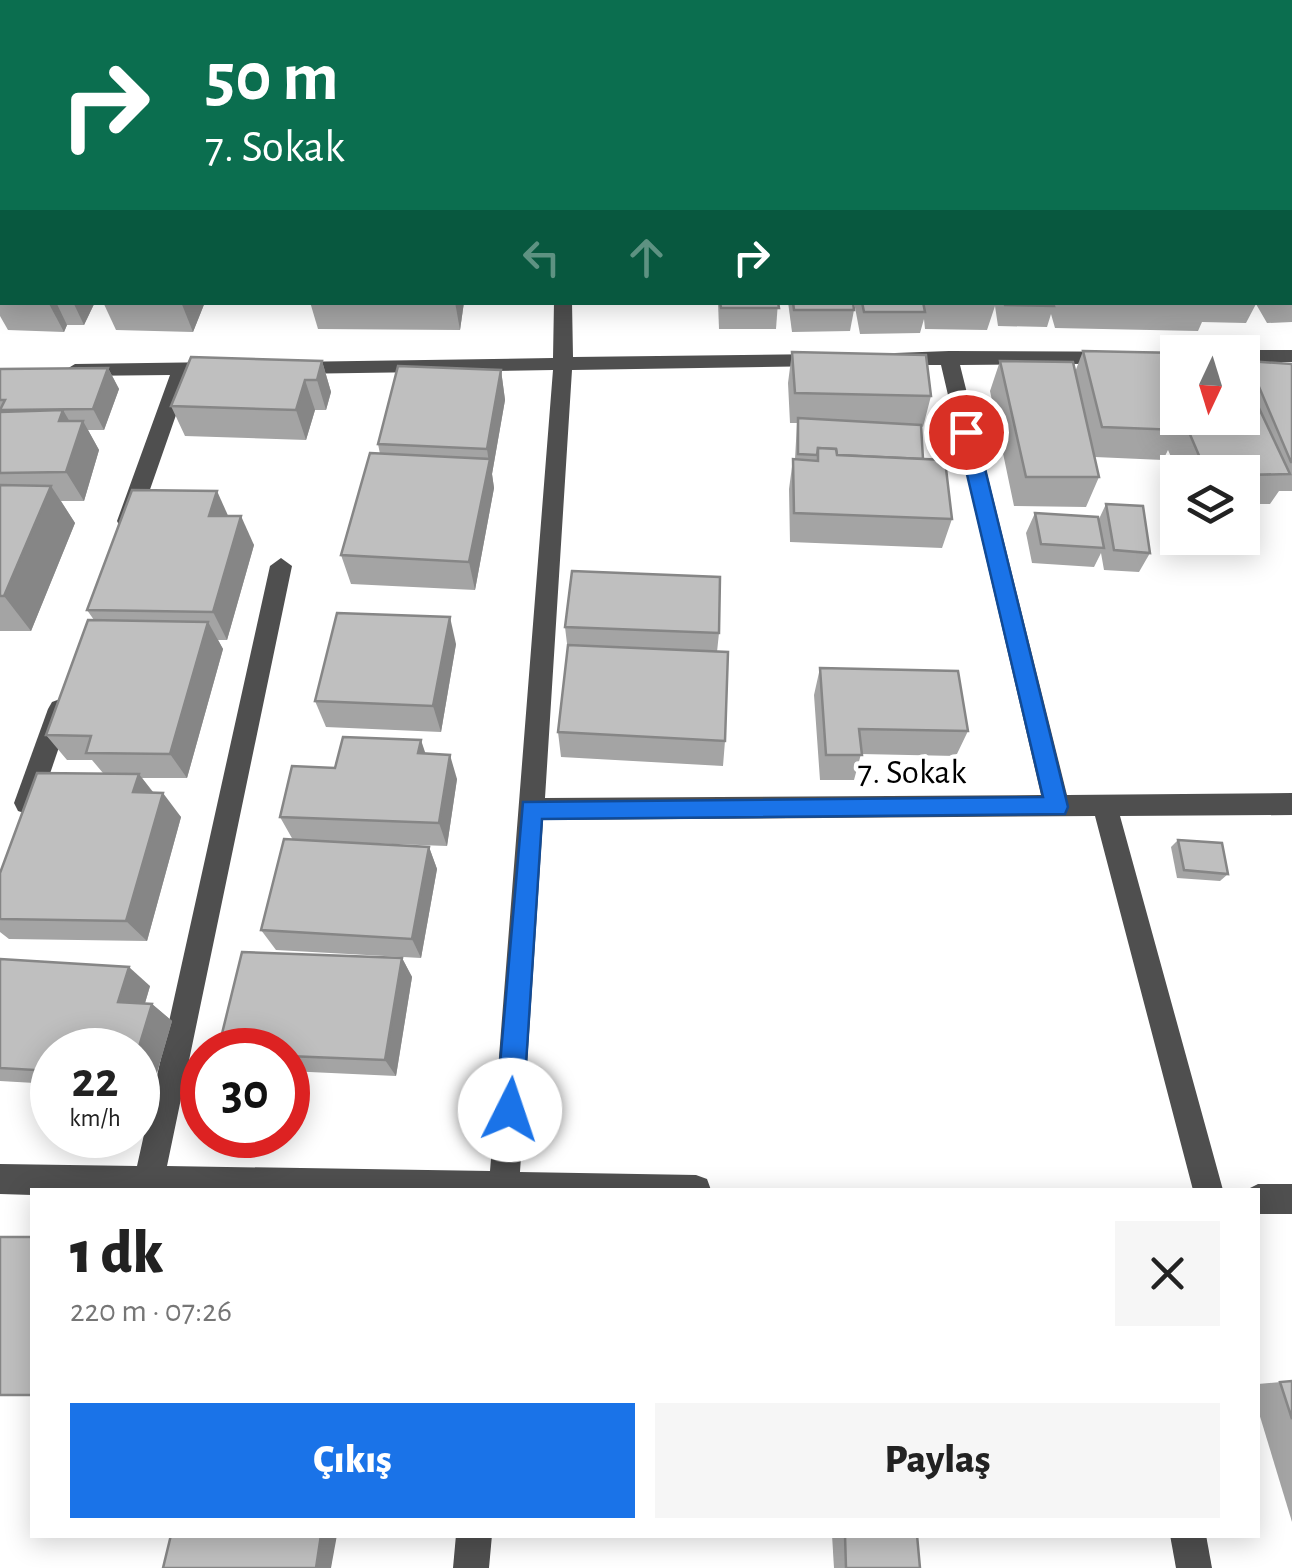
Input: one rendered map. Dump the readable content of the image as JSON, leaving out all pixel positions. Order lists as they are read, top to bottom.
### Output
{
  "streets": {
    "street": ["7. Sokak"]
  },
  "north": "bottom",
  "page": {
    "turn": ["50 m", "7. Sokak"],
    "speed": "22 km/h",
    "limit": "30",
    "heading": ["1 dk", "220 m · 07:26"],
    "buttons": ["Çıkış", "Paylaş"]
  }
}
